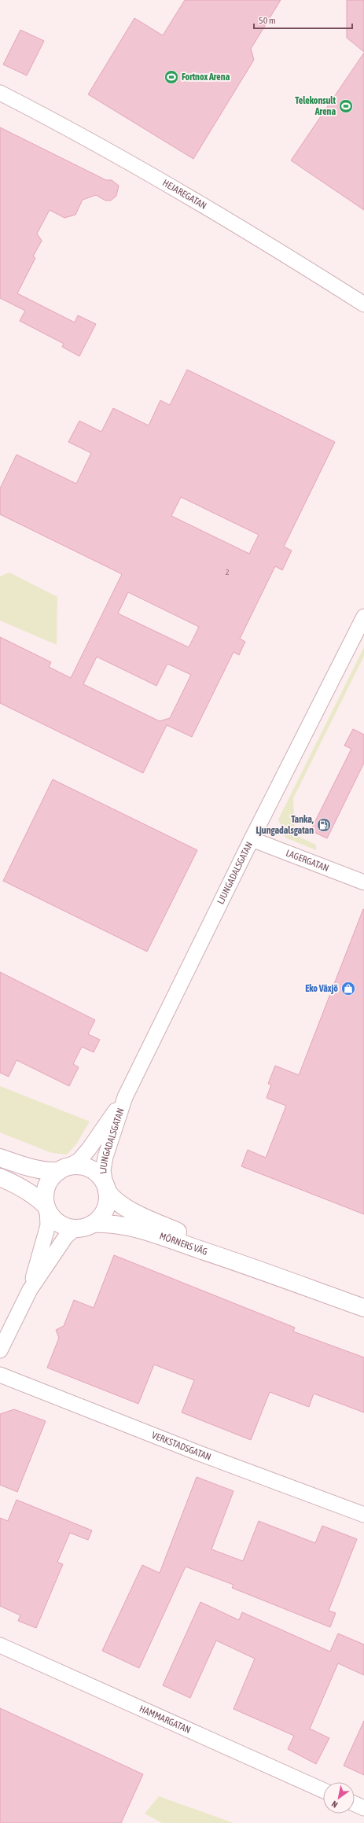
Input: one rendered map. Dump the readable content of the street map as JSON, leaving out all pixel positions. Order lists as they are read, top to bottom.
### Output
{
  "streets": {
    "main road": ["MÖRNERS VÄG"],
    "street": [
      "HEJAREGATAN",
      "LAGERGATAN",
      "LJUNGADALSGATAN",
      "VERKSTADSGATAN",
      "HAMMARGATAN"
    ]
  },
  "crossings": [
    ["LAGERGATAN", "LJUNGADALSGATAN"],
    ["LJUNGADALSGATAN", "MÖRNERS VÄG"]
  ],
  "places": {
    "sports": ["Fortnox Arena", "Telekonsult Arena"],
    "fuel station": ["Tanka, Ljungadalsgatan"],
    "shop": ["Eko Växjö"]
  },
  "house_numbers": ["2"],
  "scale_bar": "50 m",
  "north": "bottom left"
}
